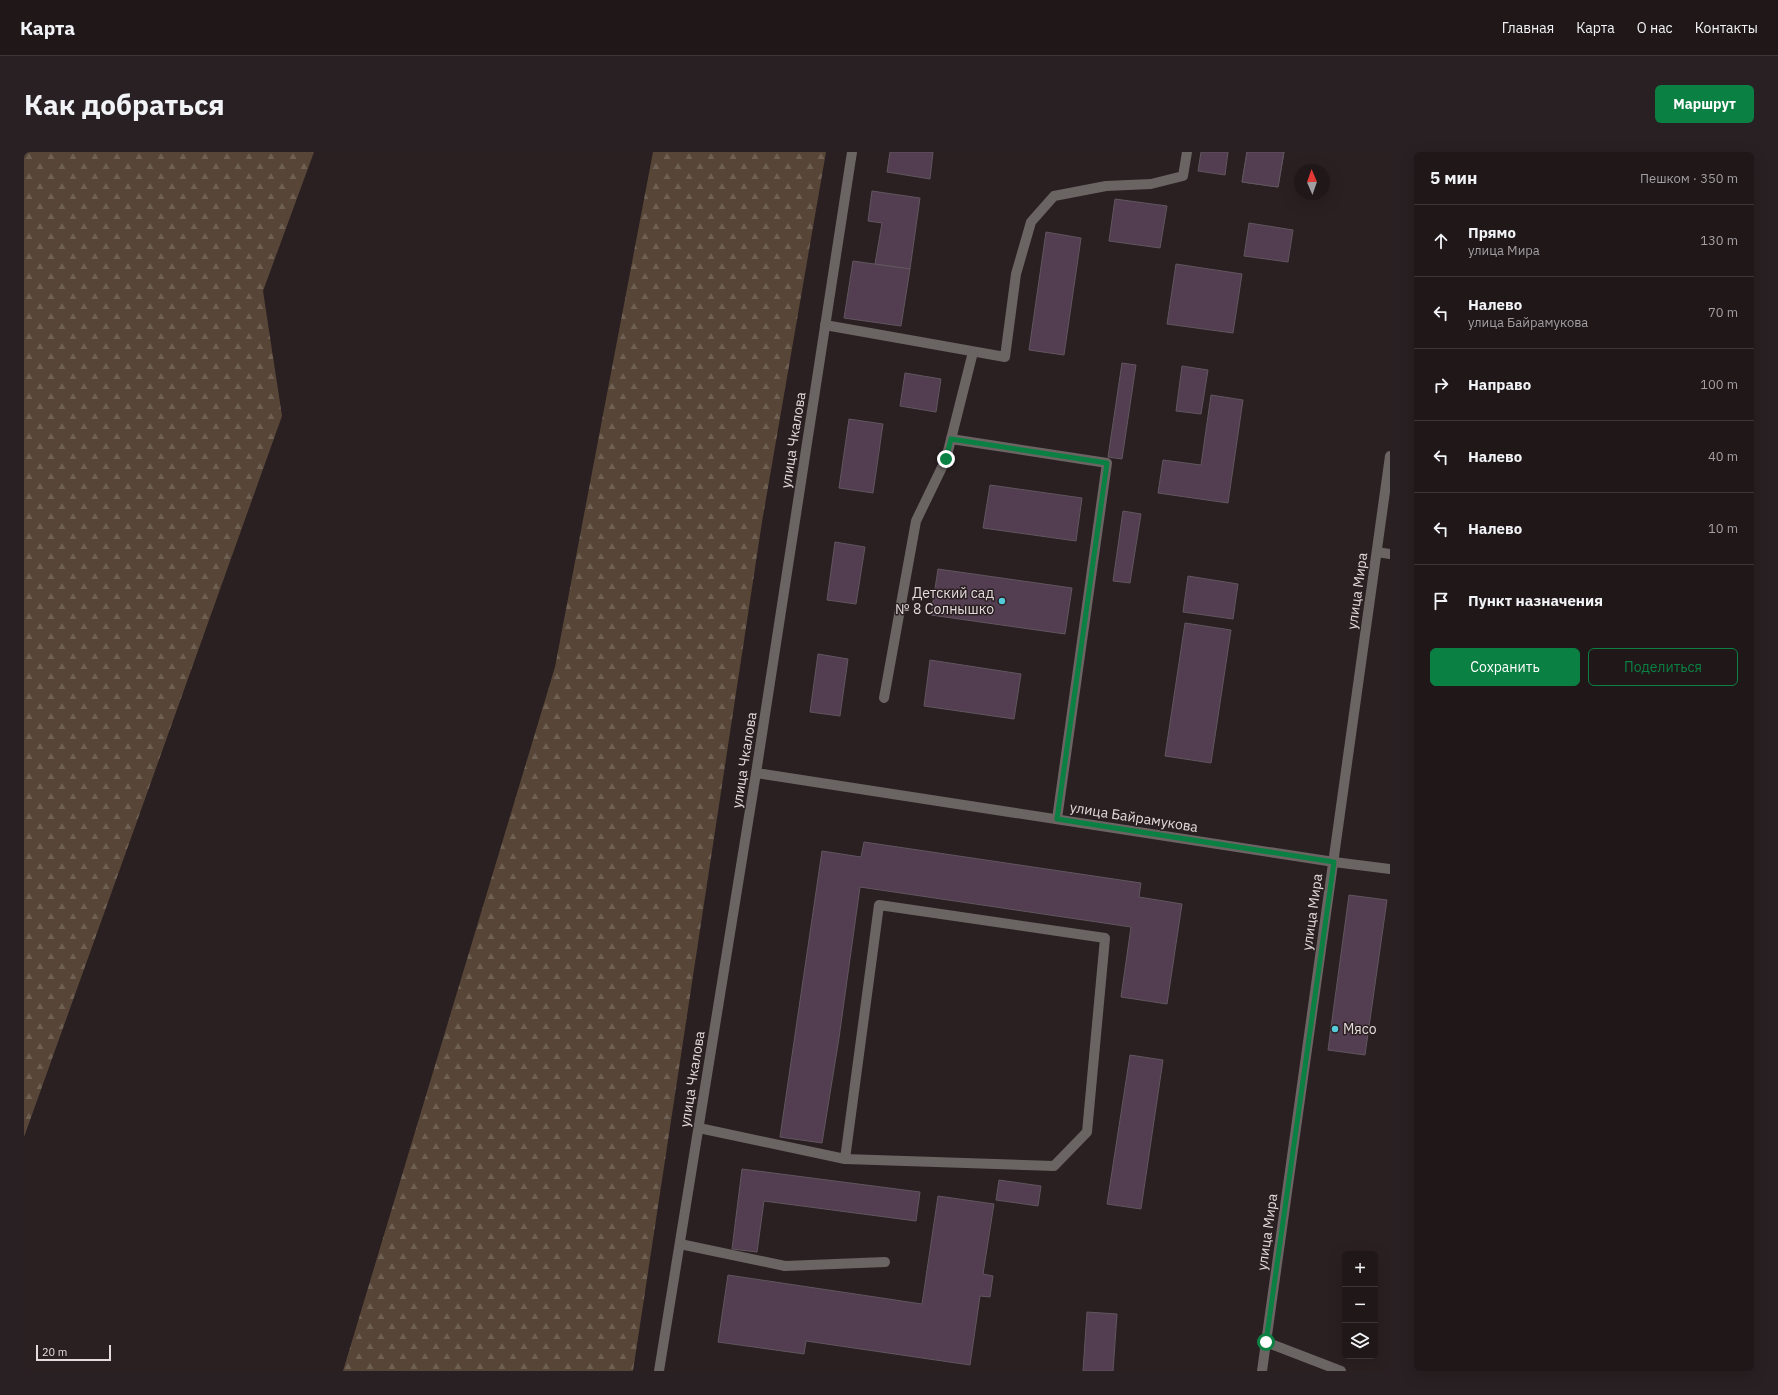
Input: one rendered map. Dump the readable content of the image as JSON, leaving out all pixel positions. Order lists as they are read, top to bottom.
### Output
{
  "streets": {
    "street": ["улица Чкалова", "улица Мира", "улица Байрамукова"]
  },
  "crossings": [
    ["улица Чкалова", "улица Байрамукова"],
    ["улица Мира", "улица Байрамукова"]
  ],
  "places": ["Детский сад № 8 Солнышко", "Мясо"],
  "scale_bar": "20 m",
  "north": "top",
  "page": {
    "header": "Карта",
    "nav": [
      "Главная",
      "Карта",
      "О нас",
      "Контакты"
    ],
    "buttons": [
      "Маршрут",
      ["Сохранить", "Поделиться"]
    ],
    "title": "Как добраться",
    "heading": ["5 мин", "Пешком · 350 m"],
    "list": [
      ["Прямо", "улица Мира", "130 m"],
      ["Налево", "улица Байрамукова", "70 m"],
      ["Направо", "100 m"],
      ["Налево", "40 m"],
      ["Налево", "10 m"],
      "Пункт назначения"
    ],
    "map_buttons": ["+", "−"],
    "scale": "20 m"
  }
}
